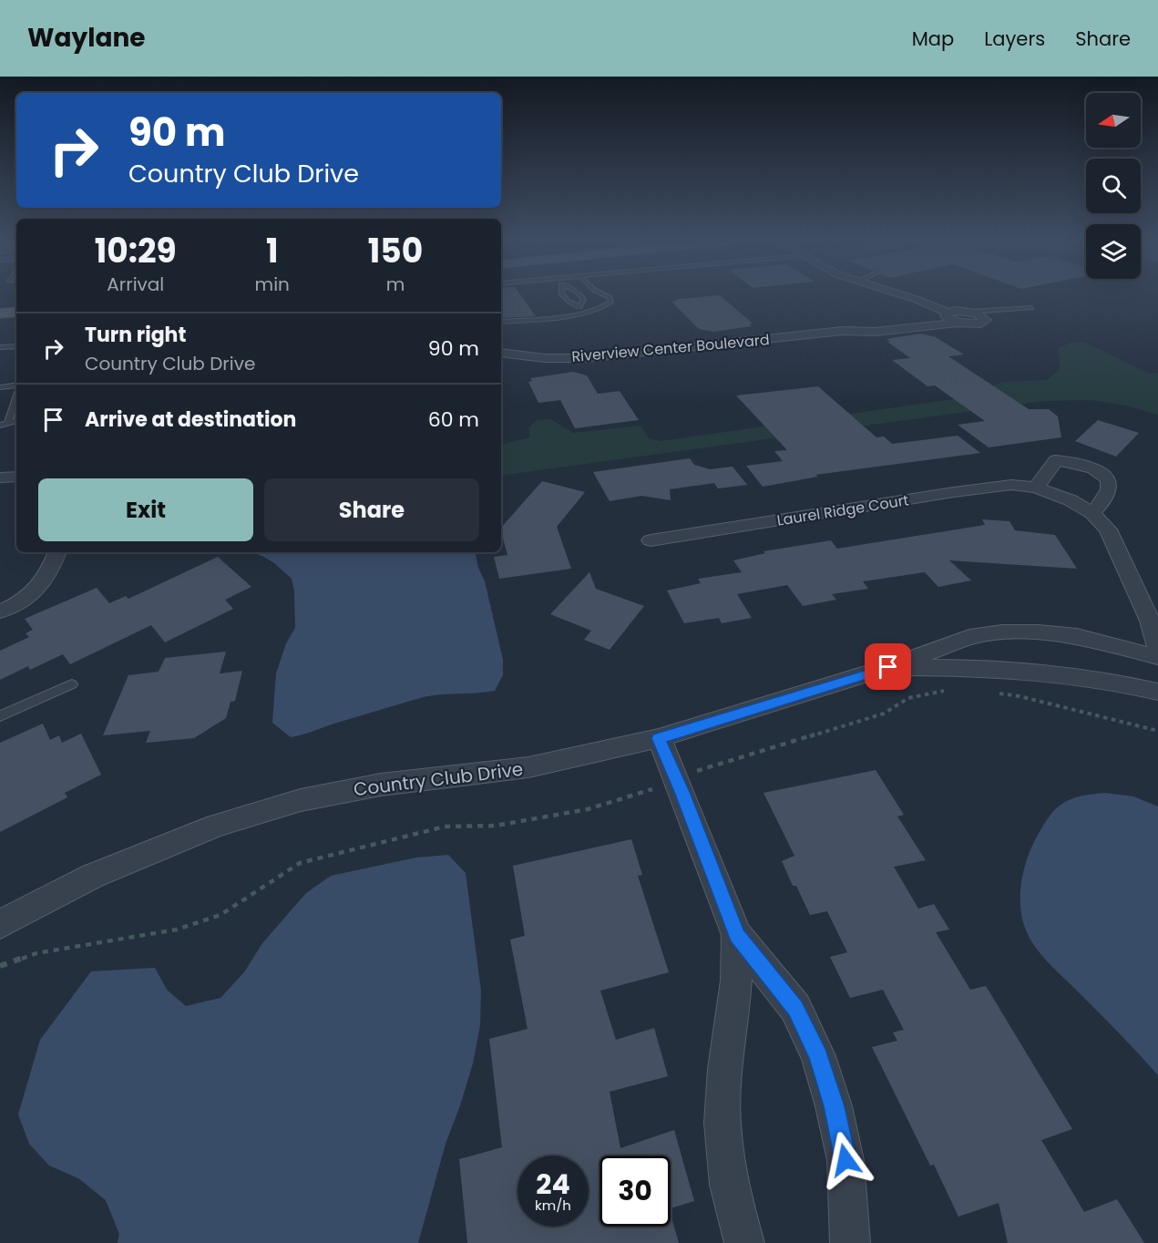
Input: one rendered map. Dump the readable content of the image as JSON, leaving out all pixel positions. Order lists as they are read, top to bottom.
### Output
{
  "streets": {
    "street": ["Riverview Center Boulevard", "Laurel Ridge Court", "Country Club Drive"]
  },
  "north": "left",
  "page": {
    "header": "Waylane",
    "nav": ["Map", "Layers", "Share"],
    "turn": ["90 m", "Country Club Drive"],
    "eta": [
      "10:29",
      "Arrival",
      "1",
      "min",
      "150",
      "m"
    ],
    "list": [
      {
        "name": "Turn right",
        "note": "Country Club Drive",
        "value": "90 m"
      },
      {
        "name": "Arrive at destination",
        "value": "60 m"
      }
    ],
    "buttons": ["Exit", "Share"],
    "speed": "24 km/h",
    "limit": "30"
  }
}
